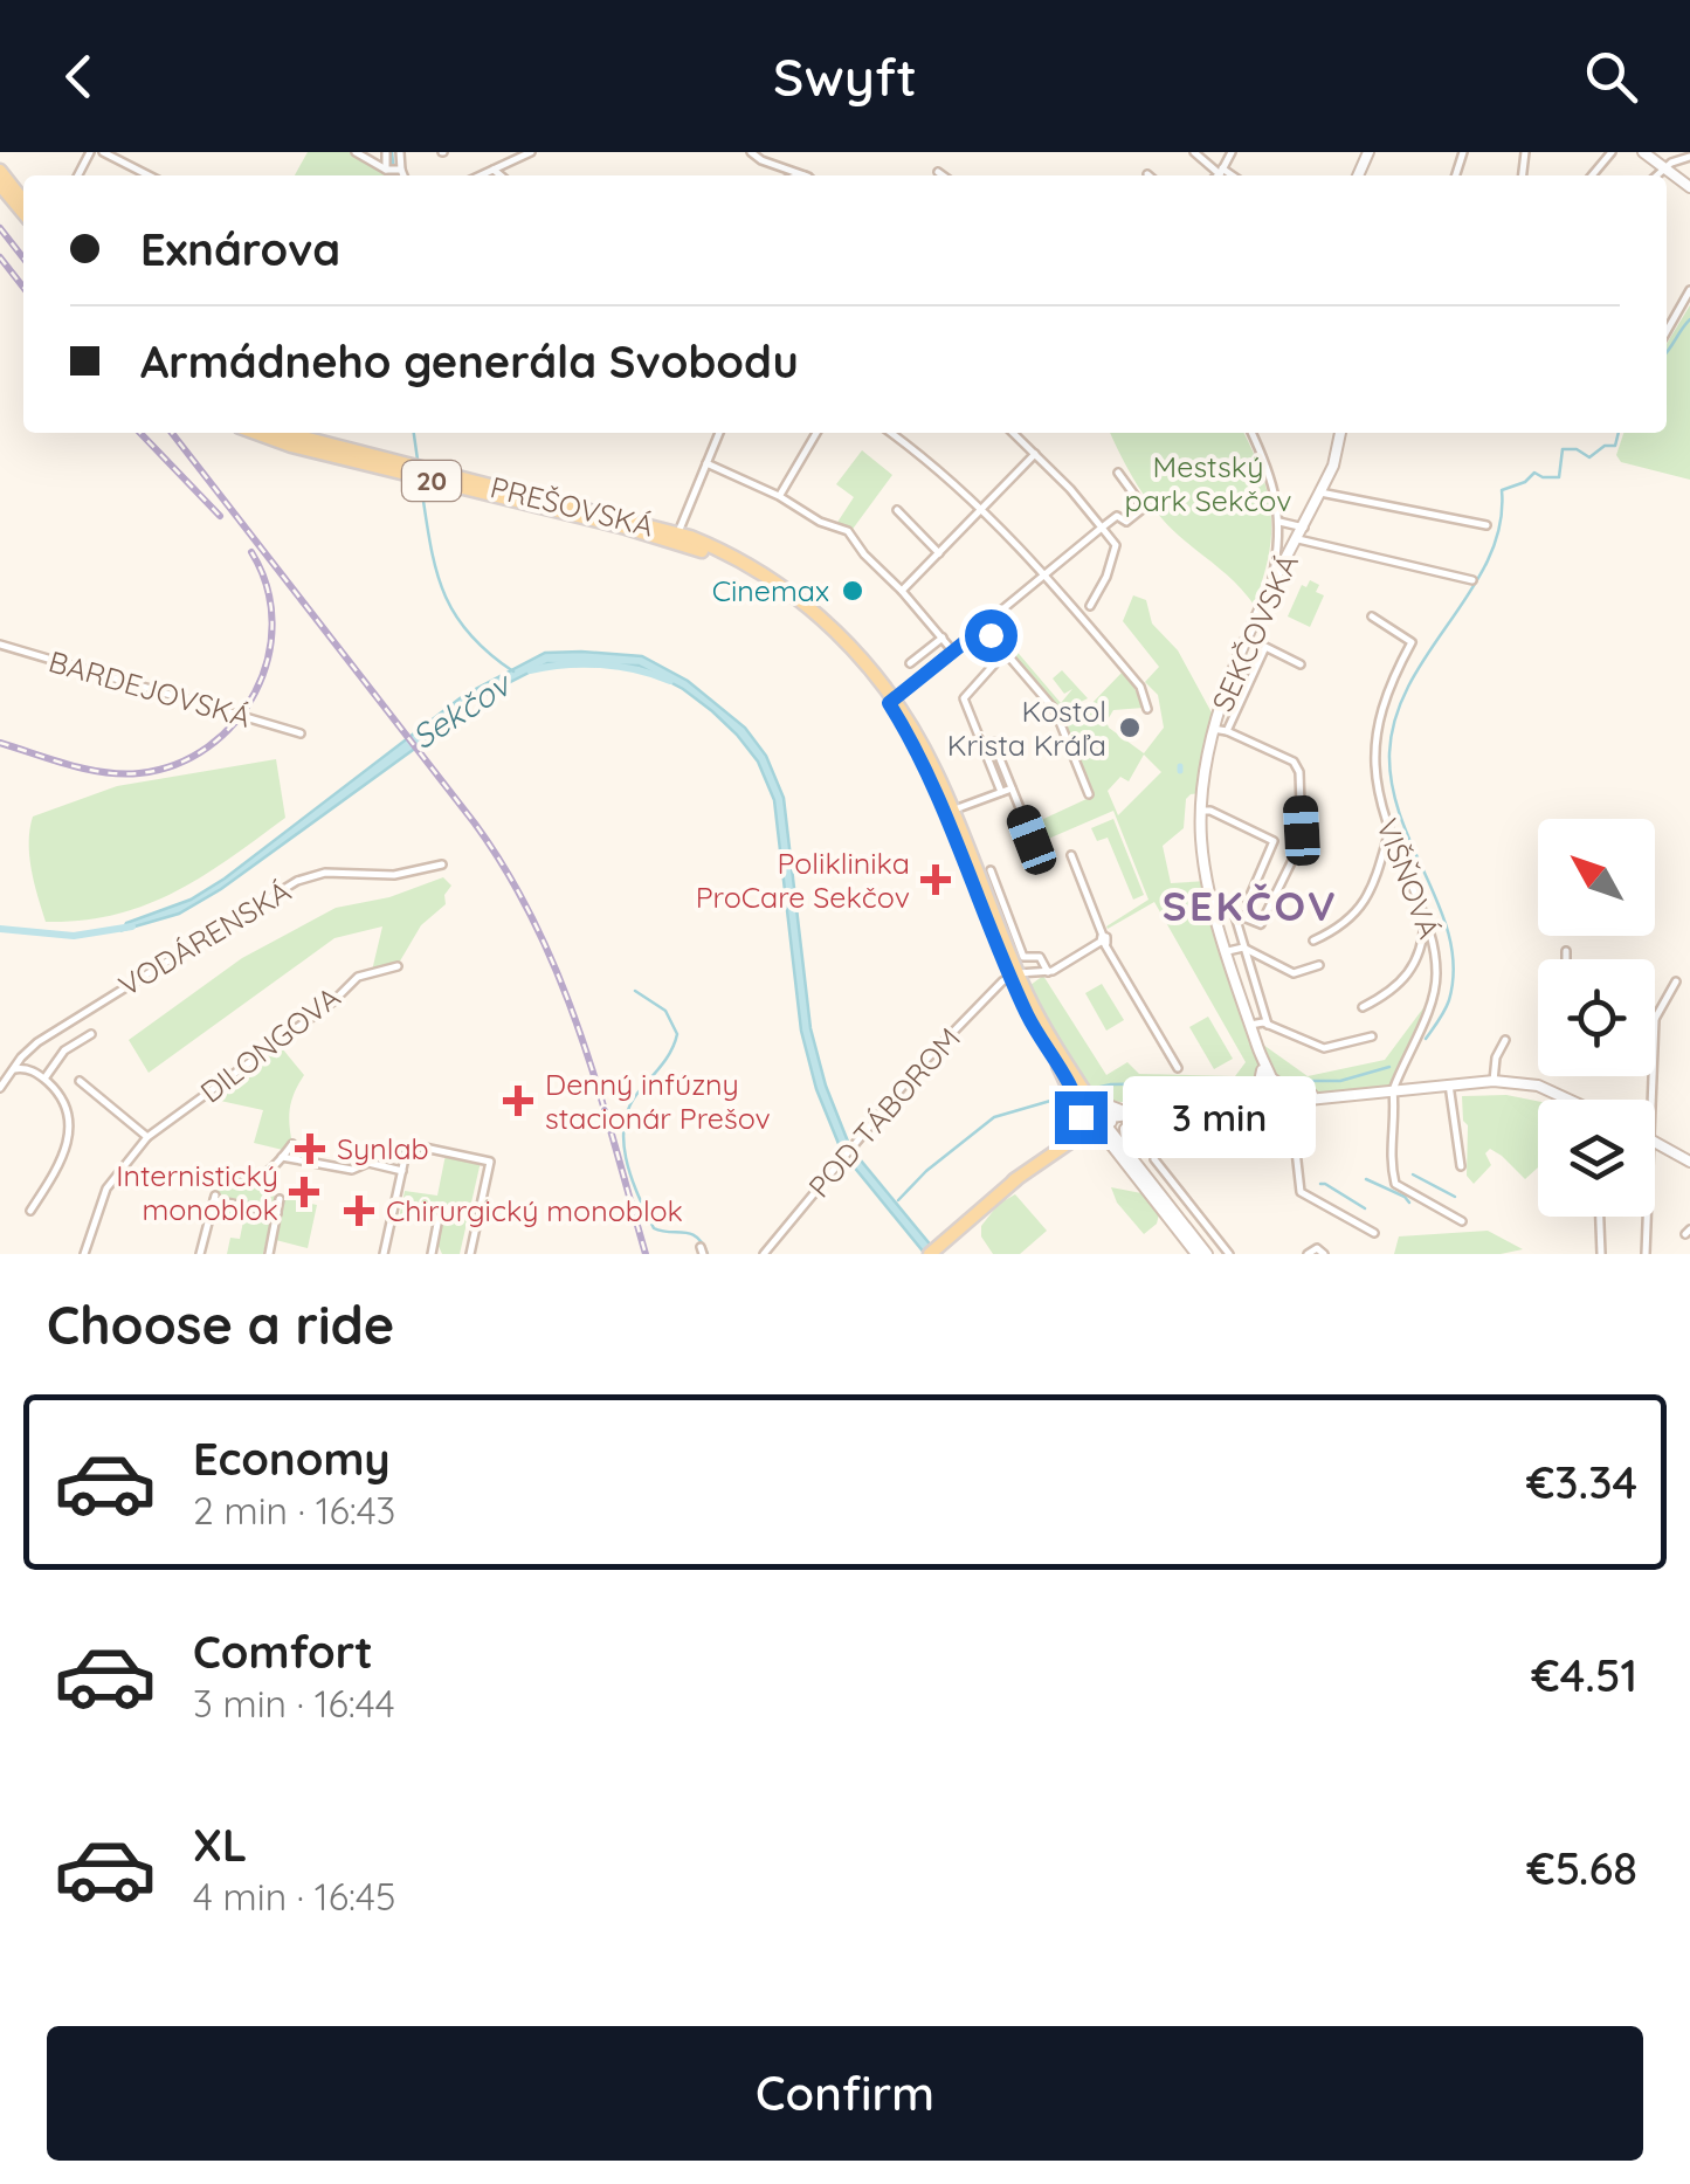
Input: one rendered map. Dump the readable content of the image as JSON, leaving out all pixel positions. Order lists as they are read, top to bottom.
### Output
{
  "streets": {
    "main road": ["20", "PREŠOVSKÁ"],
    "street": [
      "SEKČOVSKÁ",
      "BARDEJOVSKÁ",
      "VIŠŇOVÁ",
      "VODÁRENSKÁ",
      "DILONGOVA",
      "POD TÁBOROM"
    ]
  },
  "crossings": [
    ["20", "PREŠOVSKÁ"],
    ["20", "POD TÁBOROM"]
  ],
  "districts": ["SEKČOV"],
  "water": ["Sekčov"],
  "parks": ["Mestský park Sekčov"],
  "places": {
    "other": ["Cinemax", "Kostol Krista Kráľa"],
    "health": [
      "Poliklinika ProCare Sekčov",
      "Denný infúzny stacionár Prešov",
      "Synlab",
      "Internistický monoblok",
      "Chirurgický monoblok"
    ]
  },
  "north": "top left",
  "page": {
    "header": "Swyft",
    "banner": ["Exnárova", "Armádneho generála Svobodu"],
    "bubble": "3 min",
    "heading": "Choose a ride",
    "list": [
      {
        "name": "Economy",
        "note": "2 min · 16:43",
        "value": "€3.34"
      },
      {
        "name": "Comfort",
        "note": "3 min · 16:44",
        "value": "€4.51"
      },
      {
        "name": "XL",
        "note": "4 min · 16:45",
        "value": "€5.68"
      }
    ],
    "buttons": "Confirm"
  }
}
